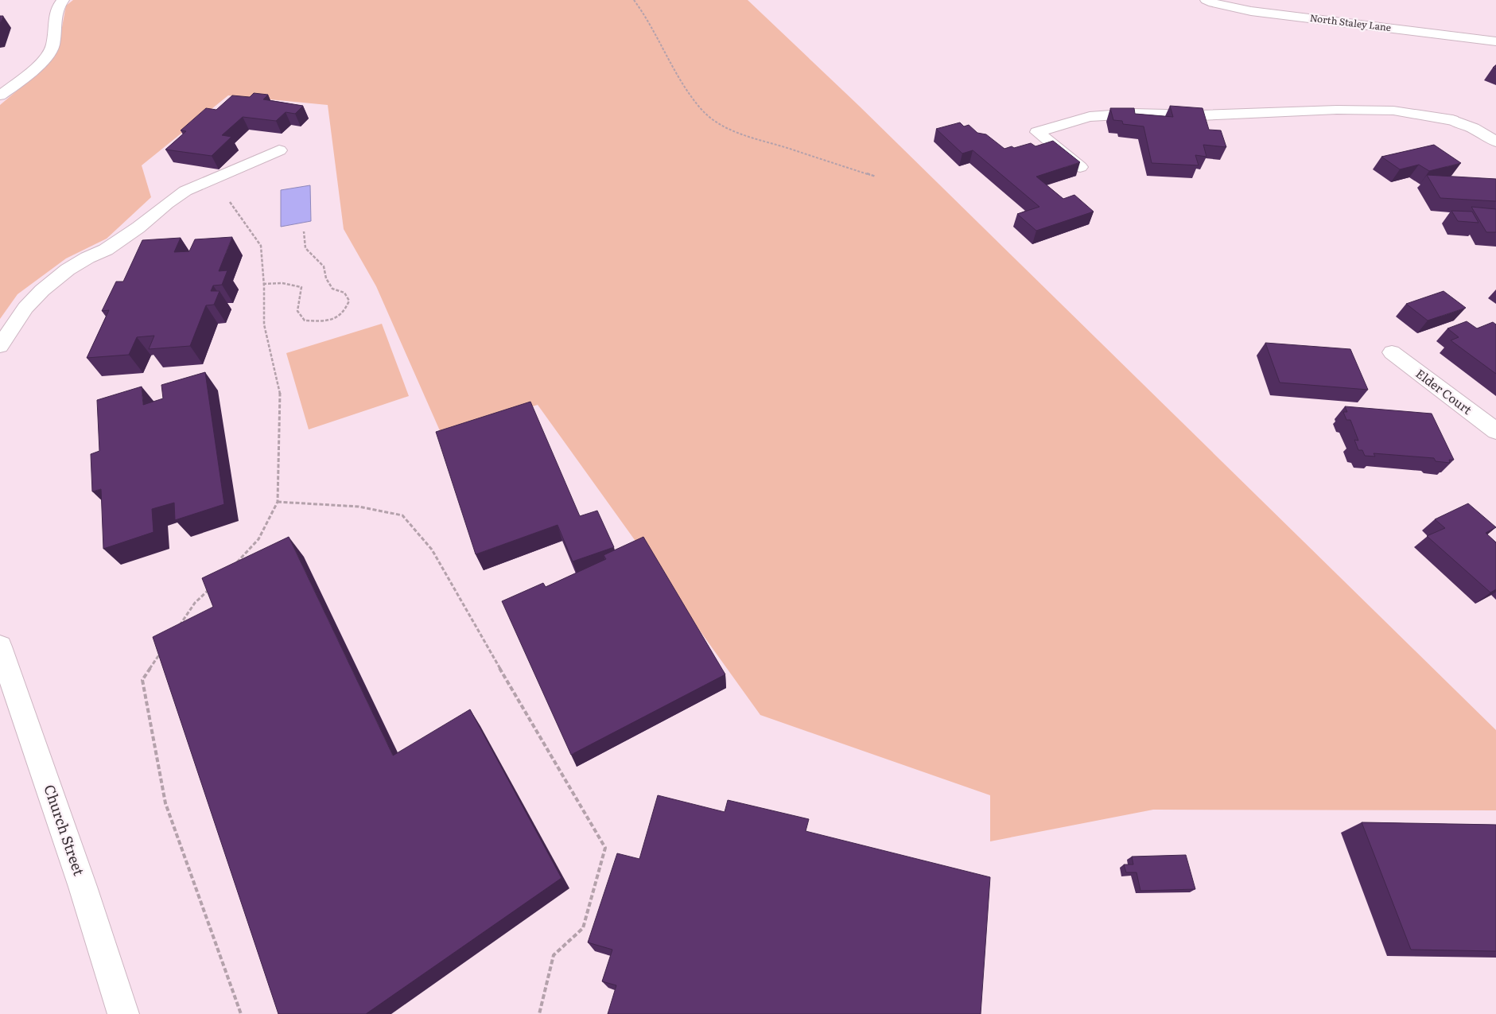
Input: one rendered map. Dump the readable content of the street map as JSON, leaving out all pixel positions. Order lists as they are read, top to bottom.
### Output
{
  "streets": {
    "street": ["North Staley Lane", "Elder Court", "Church Street"]
  }
}
